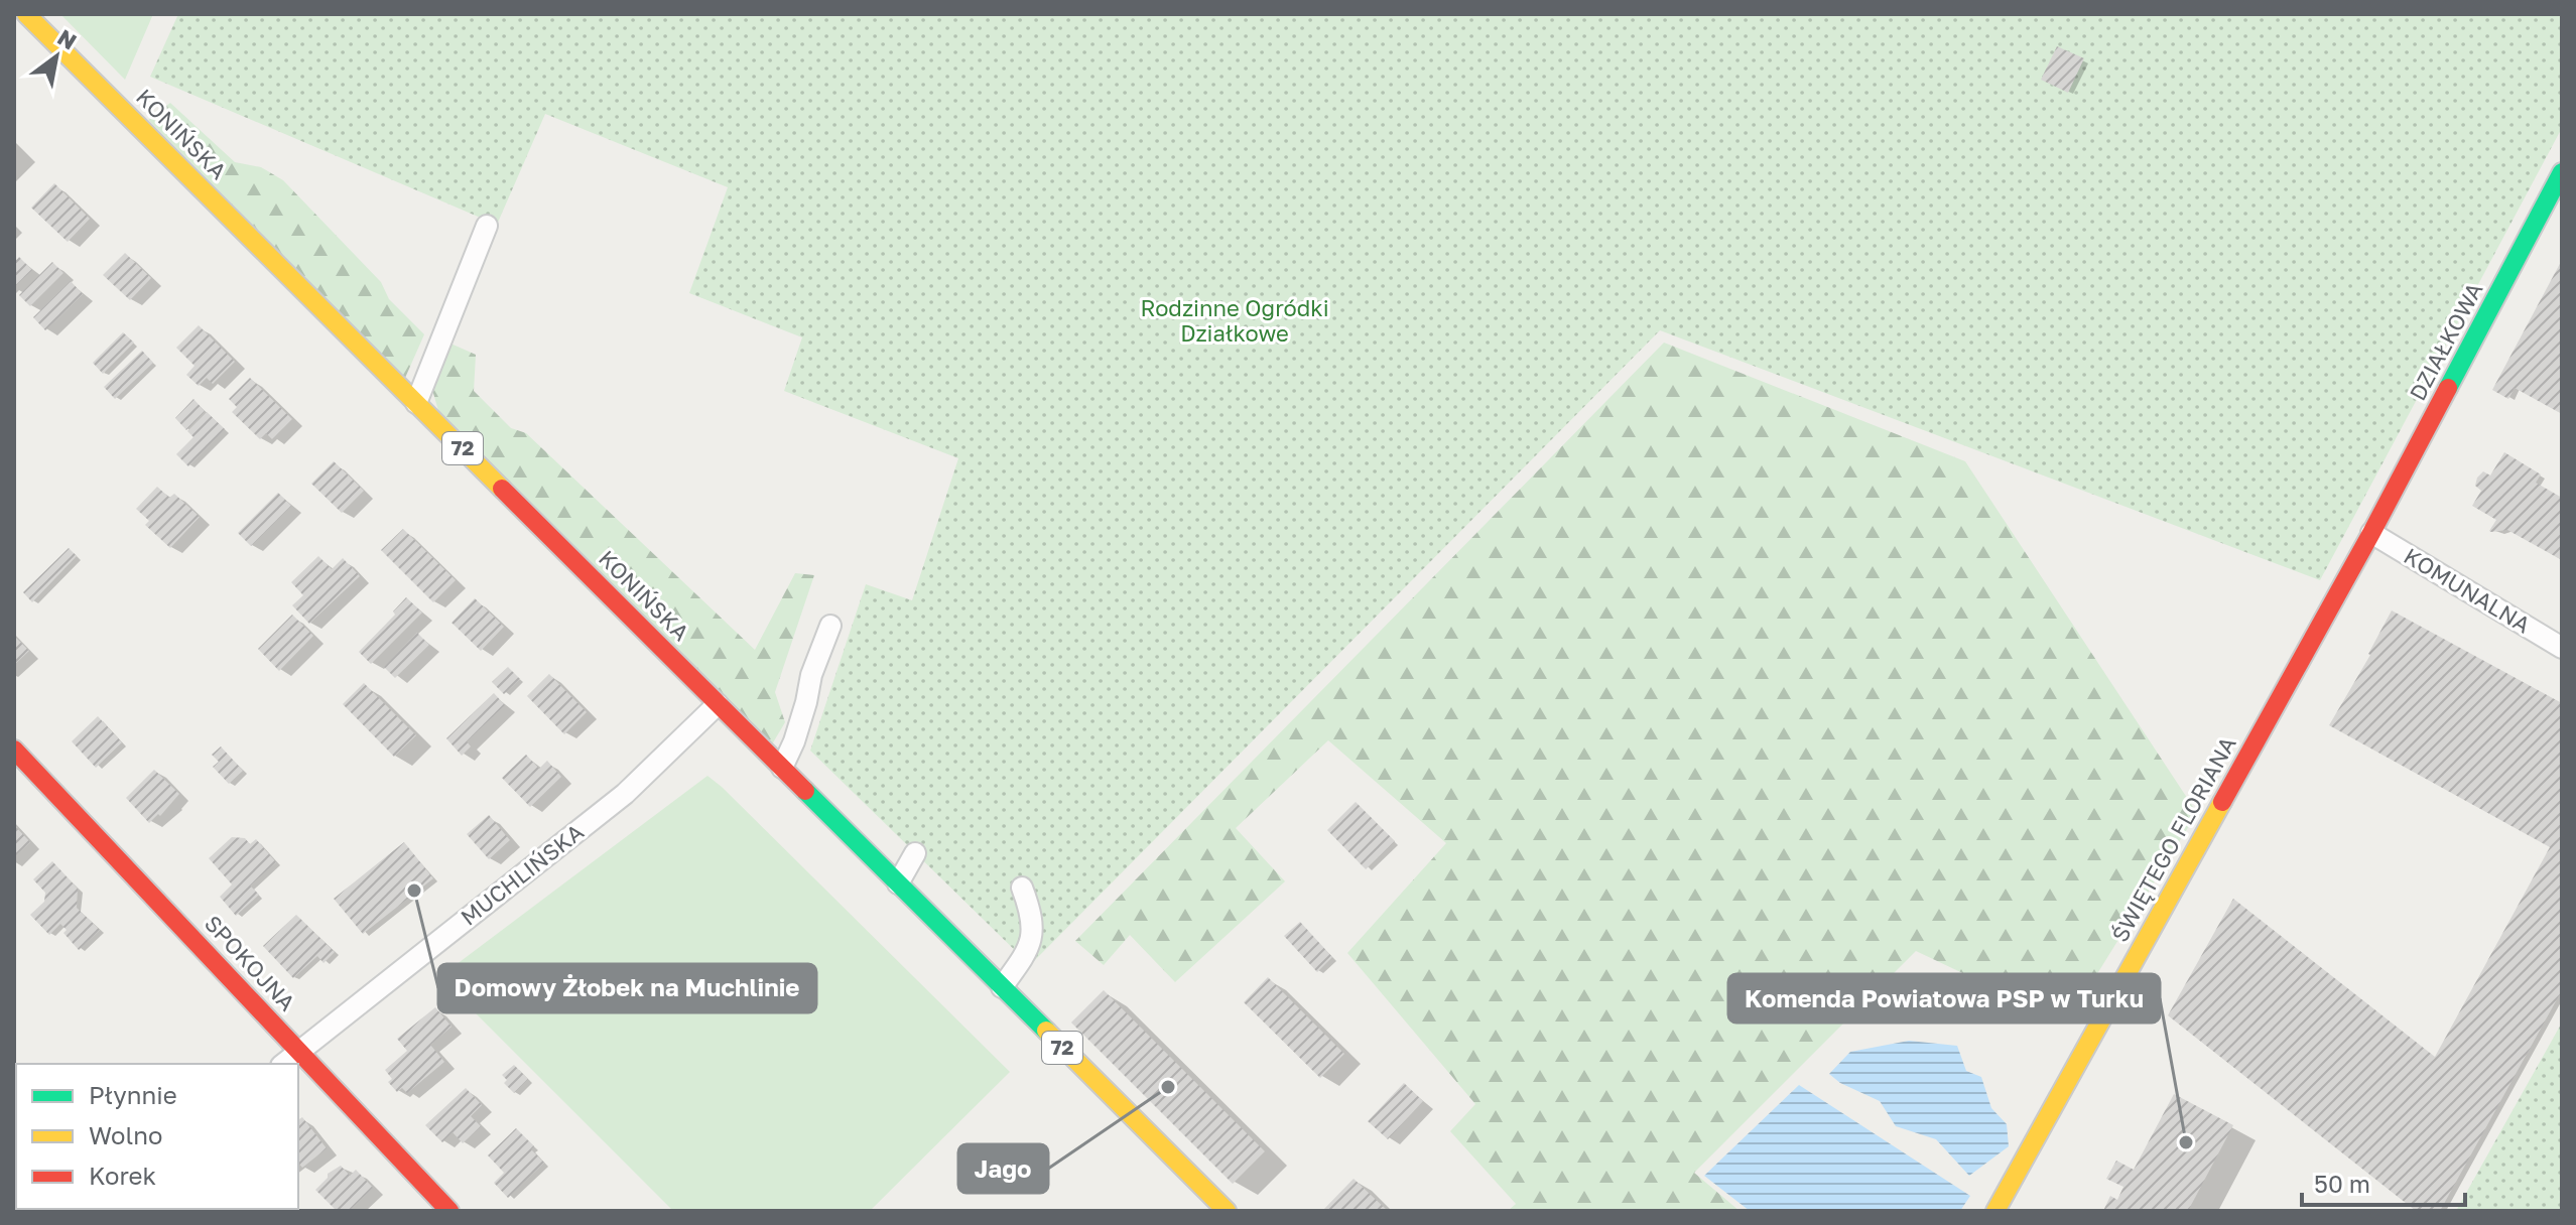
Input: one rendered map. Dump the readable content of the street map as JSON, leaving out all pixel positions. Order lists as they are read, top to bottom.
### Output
{
  "streets": {
    "street": [
      "KONIŃSKA",
      "DZIAŁKOWA",
      "72",
      "KOMUNALNA",
      "ŚWIĘTEGO FLORIANA",
      "MUCHLIŃSKA",
      "SPOKOJNA"
    ]
  },
  "crossings": [
    ["KONIŃSKA", "MUCHLIŃSKA"],
    ["DZIAŁKOWA", "KOMUNALNA"],
    ["DZIAŁKOWA", "ŚWIĘTEGO FLORIANA"],
    ["KOMUNALNA", "ŚWIĘTEGO FLORIANA"],
    ["MUCHLIŃSKA", "SPOKOJNA"]
  ],
  "parks": ["Rodzinne Ogródki Działkowe"],
  "places": ["Domowy Żłobek na Muchlinie", "Jago", "Komenda Powiatowa PSP w Turku"],
  "legend": ["Płynnie", "Wolno", "Korek"],
  "scale_bar": "50 m",
  "north": "top right"
}
